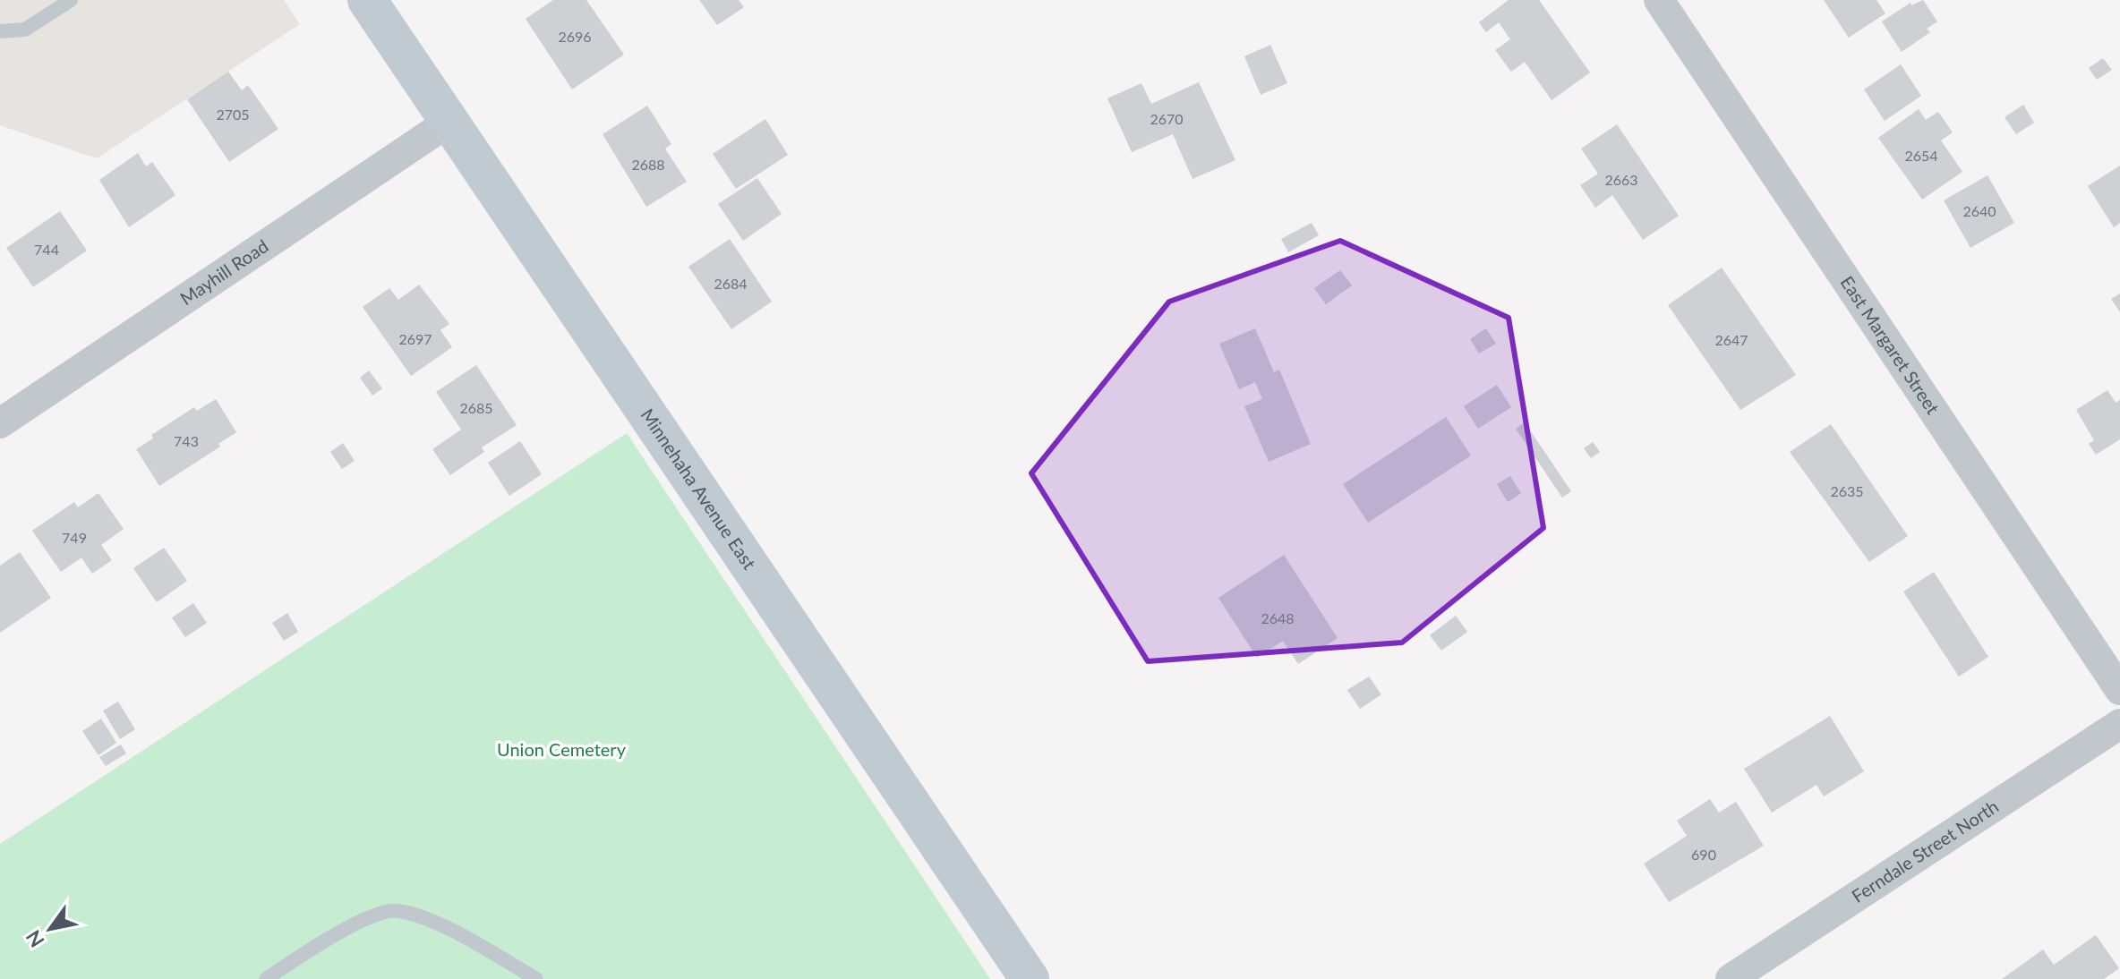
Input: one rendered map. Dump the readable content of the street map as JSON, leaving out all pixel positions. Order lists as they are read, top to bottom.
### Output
{
  "streets": {
    "main road": ["Minnehaha Avenue East"],
    "street": ["Mayhill Road", "East Margaret Street", "Ferndale Street North"]
  },
  "crossings": [
    ["Mayhill Road", "Minnehaha Avenue East"]
  ],
  "parks": ["Union Cemetery"],
  "house_numbers": [
    "2696",
    "2705",
    "2670",
    "2654",
    "2688",
    "2663",
    "2640",
    "744",
    "2684",
    "2697",
    "2647",
    "2685",
    "743",
    "2635",
    "749",
    "2648",
    "690"
  ],
  "north": "bottom left"
}
